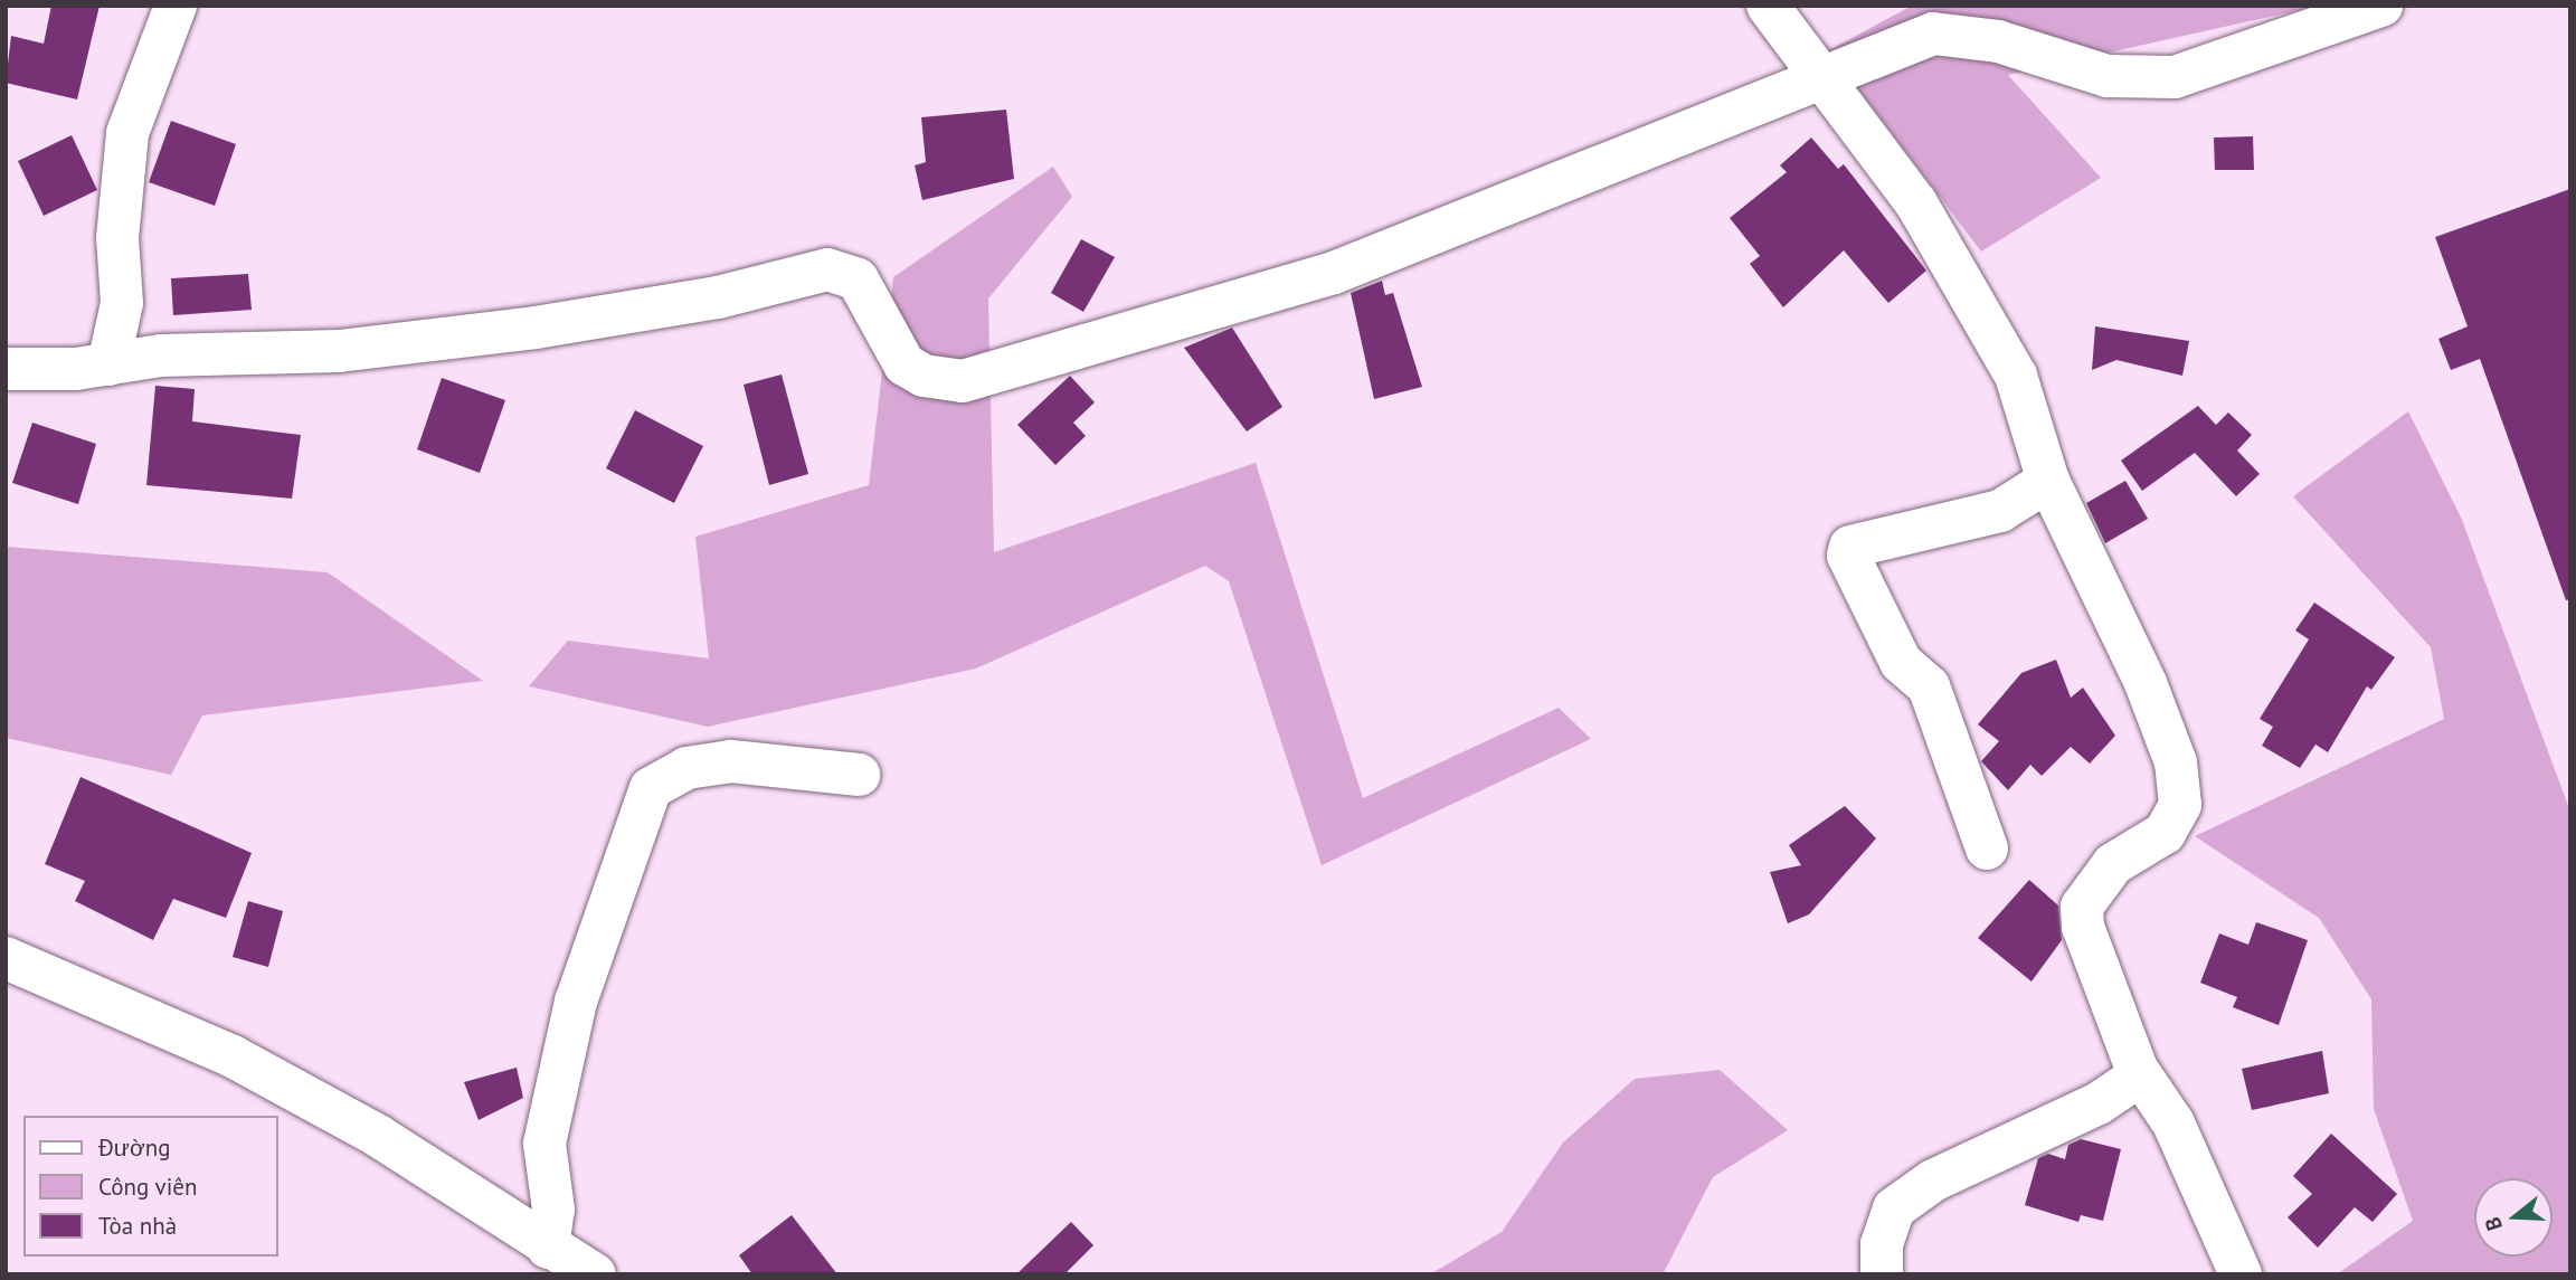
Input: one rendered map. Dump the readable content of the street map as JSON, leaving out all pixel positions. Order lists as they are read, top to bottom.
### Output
{
  "legend": ["Đường", "Công viên", "Tòa nhà"],
  "north": "left"
}
